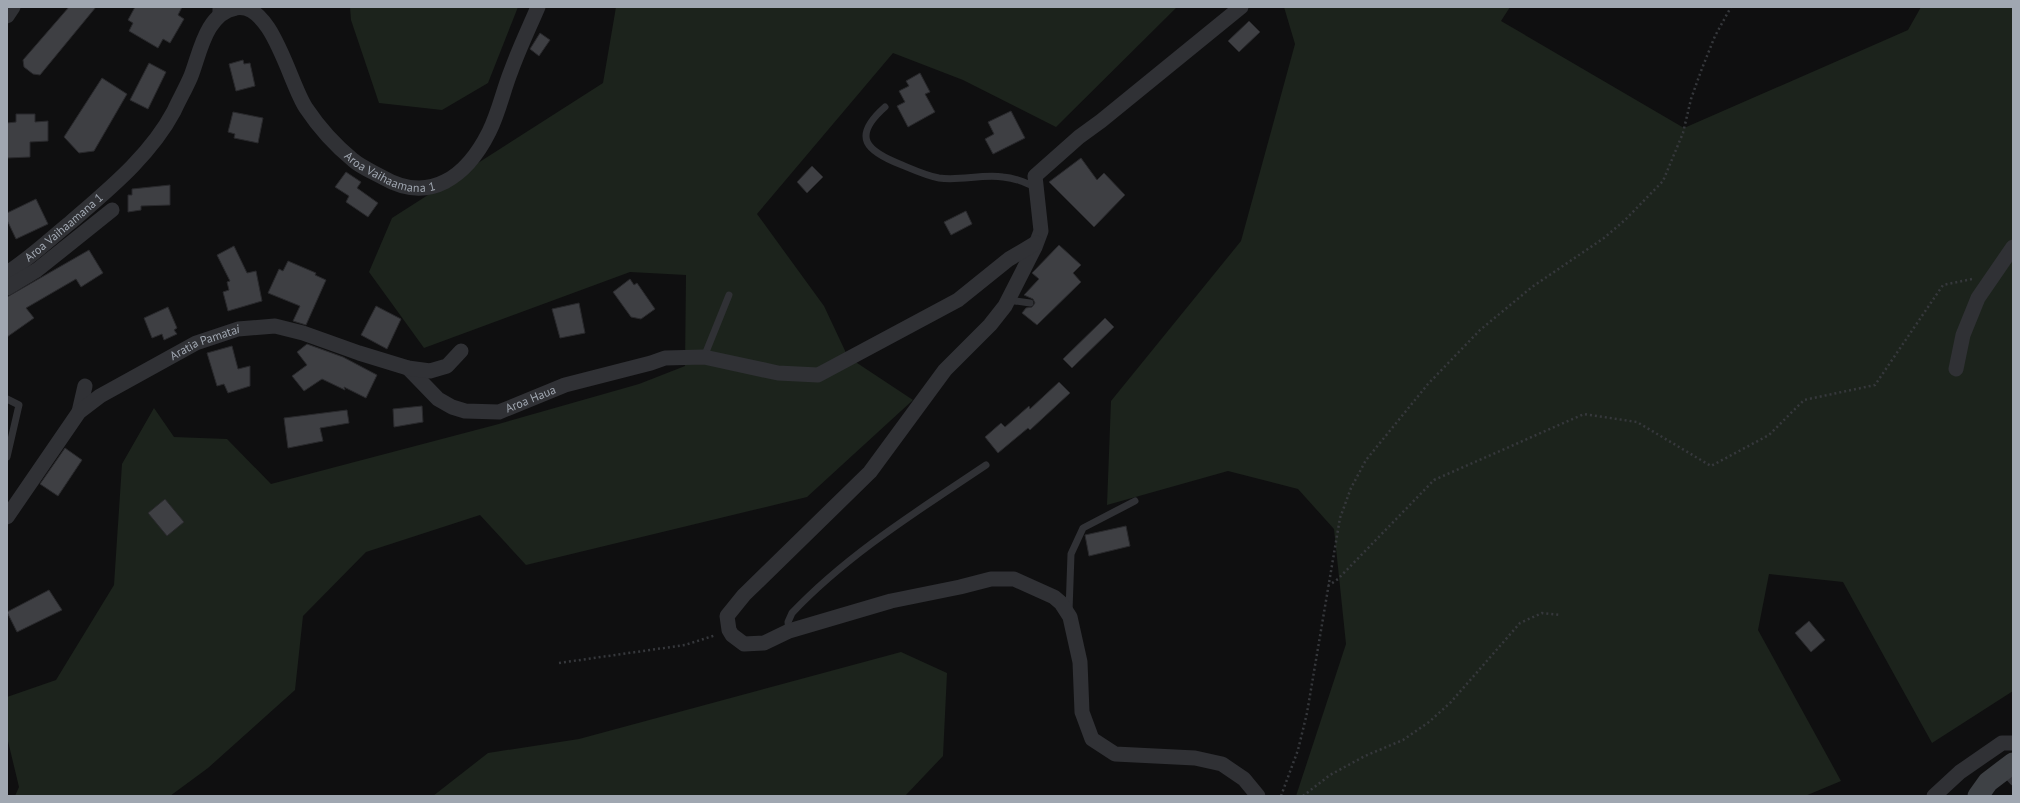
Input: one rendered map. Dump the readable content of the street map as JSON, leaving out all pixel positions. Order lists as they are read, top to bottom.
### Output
{
  "streets": {
    "street": ["Aroa Vaihaamana 1", "Aratia Pamatai", "Aroa Haua"]
  },
  "crossings": [
    ["Aratia Pamatai", "Aroa Haua"]
  ]
}
